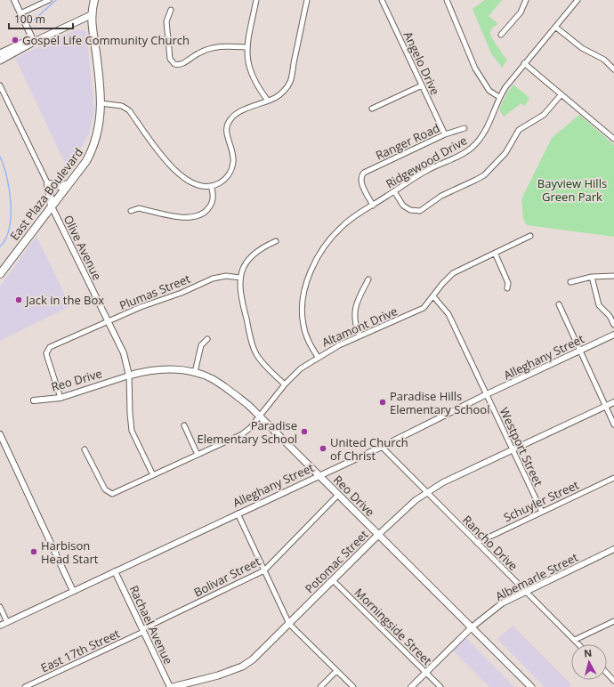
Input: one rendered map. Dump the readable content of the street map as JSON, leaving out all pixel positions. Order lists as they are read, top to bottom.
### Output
{
  "streets": {
    "main road": ["East Plaza Boulevard", "Reo Drive", "Potomac Street"],
    "street": [
      "Angelo Drive",
      "Ranger Road",
      "Ridgewood Drive",
      "Olive Avenue",
      "Plumas Street",
      "Altamont Drive",
      "Alleghany Street",
      "Westport Street",
      "Schuyler Street",
      "Rancho Drive",
      "Bolivar Street",
      "Albemarle Street",
      "Rachael Avenue",
      "Morningside Street",
      "East 17th Street"
    ]
  },
  "crossings": [
    ["Angelo Drive", "Ranger Road"],
    ["Ranger Road", "Ridgewood Drive"],
    ["Ridgewood Drive", "Altamont Drive"],
    ["East Plaza Boulevard", "Olive Avenue"],
    ["Olive Avenue", "Plumas Street"],
    ["Olive Avenue", "Altamont Drive"],
    ["Olive Avenue", "Reo Drive"],
    ["Plumas Street", "Reo Drive"],
    ["Altamont Drive", "Reo Drive"],
    ["Altamont Drive", "Westport Street"],
    ["Alleghany Street", "Reo Drive"],
    ["Alleghany Street", "Westport Street"],
    ["Alleghany Street", "Rancho Drive"],
    ["Alleghany Street", "Rachael Avenue"],
    ["Reo Drive", "Potomac Street"],
    ["Reo Drive", "Bolivar Street"],
    ["Reo Drive", "Albemarle Street"],
    ["Westport Street", "Schuyler Street"],
    ["Westport Street", "Potomac Street"],
    ["Schuyler Street", "Rancho Drive"],
    ["Rancho Drive", "Potomac Street"],
    ["Rancho Drive", "Albemarle Street"],
    ["Potomac Street", "Morningside Street"],
    ["Bolivar Street", "Rachael Avenue"],
    ["Bolivar Street", "East 17th Street"],
    ["Albemarle Street", "Morningside Street"],
    ["Rachael Avenue", "East 17th Street"]
  ],
  "parks": ["Bayview Hills Green Park"],
  "places": [
    "Gospel Life Community Church",
    "Jack in the Box",
    "Paradise Hills Elementary School",
    "Paradise Elementary School",
    "United Church of Christ",
    "Harbison Head Start"
  ],
  "scale_bar": "100 m",
  "north": "top"
}
